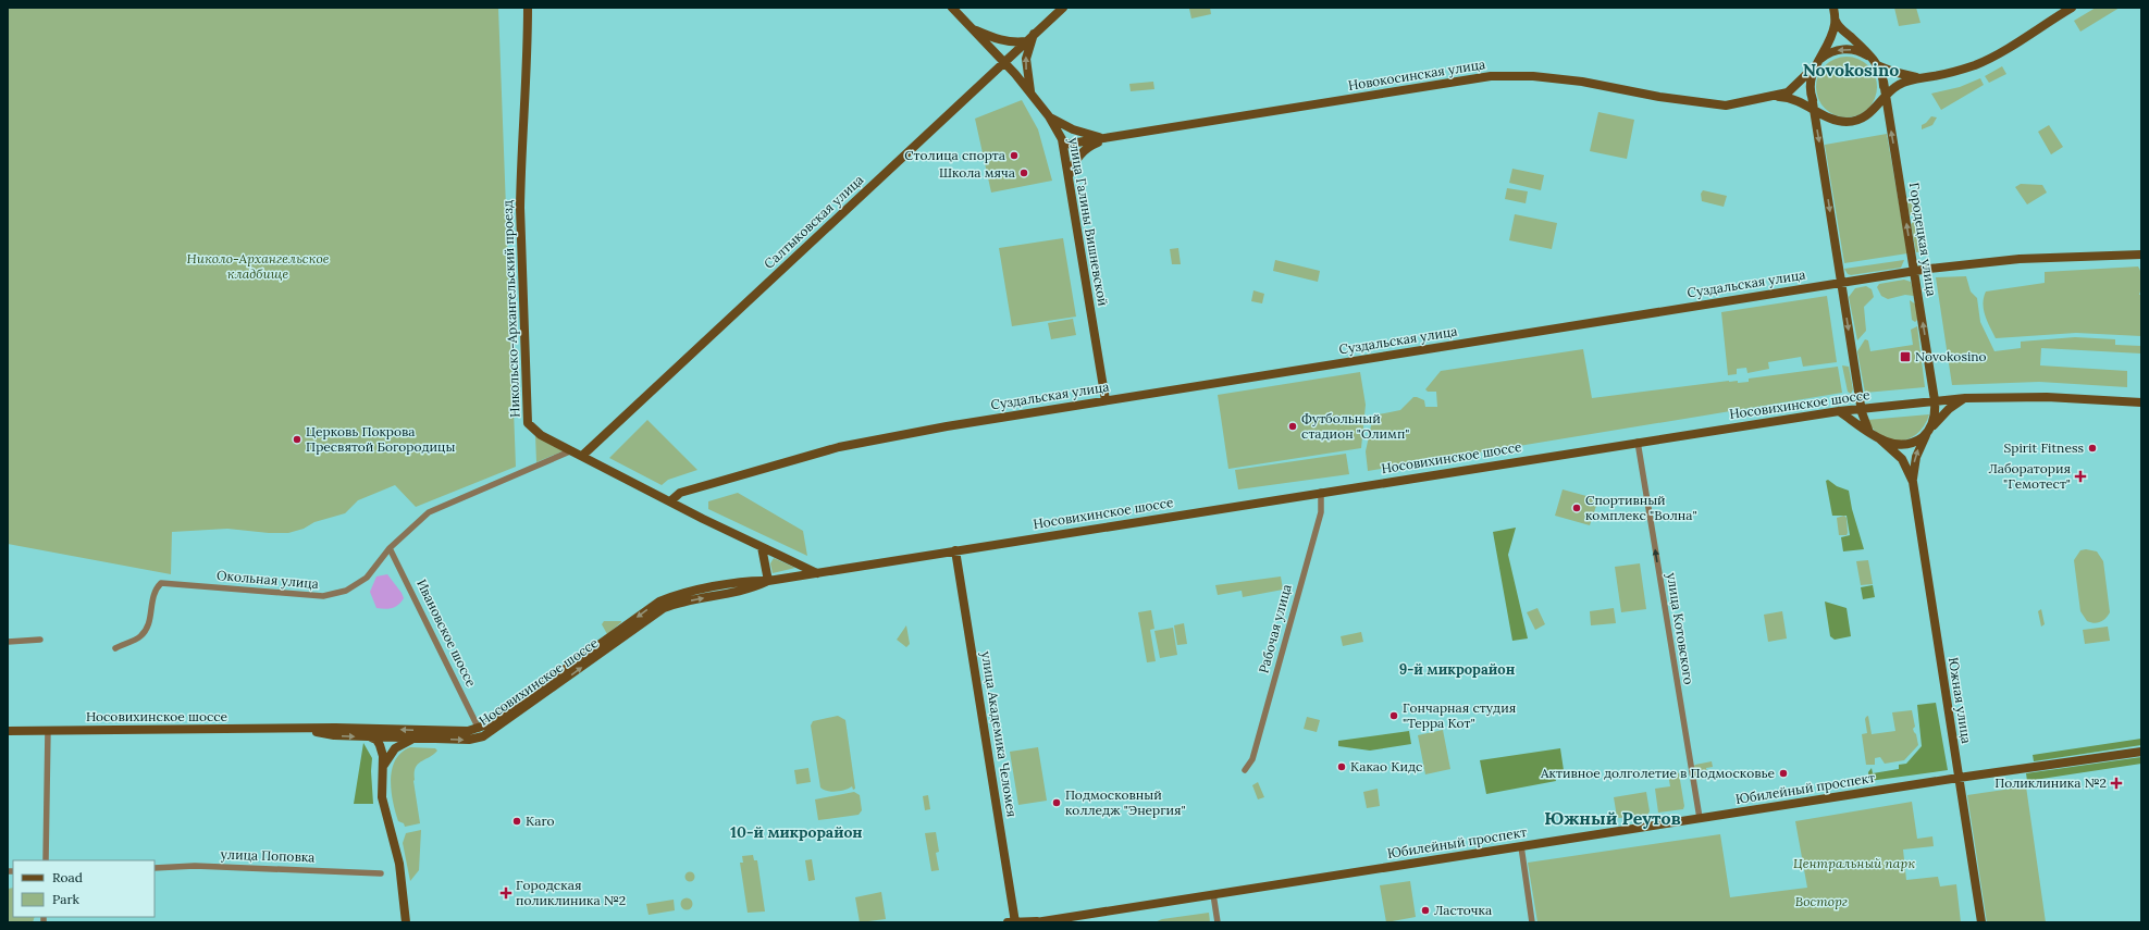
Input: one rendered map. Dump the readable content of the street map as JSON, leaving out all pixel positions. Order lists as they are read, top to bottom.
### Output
{
  "streets": {
    "street": [
      "Новокосинская улица",
      "Салтыковская улица",
      "улица Галины Вишневской",
      "Городецкая улица",
      "Суздальская улица",
      "Никольско-Архангельский проезд",
      "Носовихинское шоссе",
      "Окольная улица",
      "Рабочая улица",
      "улица Котовского",
      "Ивановское шоссе",
      "Южная улица",
      "улица Академика Челомея",
      "Юбилейный проспект",
      "улица Поповка"
    ]
  },
  "crossings": [
    ["Новокосинская улица", "улица Галины Вишневской"],
    ["Салтыковская улица", "улица Галины Вишневской"],
    ["Салтыковская улица", "Никольско-Архангельский проезд"],
    ["улица Галины Вишневской", "Суздальская улица"],
    ["Городецкая улица", "Суздальская улица"],
    ["Городецкая улица", "Носовихинское шоссе"],
    ["Городецкая улица", "Южная улица"],
    ["Суздальская улица", "Никольско-Архангельский проезд"],
    ["Никольско-Архангельский проезд", "Носовихинское шоссе"],
    ["Никольско-Архангельский проезд", "Окольная улица"],
    ["Носовихинское шоссе", "Рабочая улица"],
    ["Носовихинское шоссе", "улица Котовского"],
    ["Носовихинское шоссе", "Ивановское шоссе"],
    ["Носовихинское шоссе", "Южная улица"],
    ["Носовихинское шоссе", "улица Академика Челомея"],
    ["Окольная улица", "Ивановское шоссе"],
    ["улица Котовского", "Юбилейный проспект"],
    ["Южная улица", "Юбилейный проспект"],
    ["улица Академика Челомея", "Юбилейный проспект"]
  ],
  "one_way": ["улица Котовского"],
  "districts": [
    "Novokosino",
    "9-й микрорайон",
    "Южный Реутов",
    "10-й микрорайон"
  ],
  "parks": ["Николо-Архангельское кладбище", "Центральный парк", "Восторг"],
  "places": {
    "other": [
      "Столица спорта",
      "Школа мяча",
      "Футбольный стадион \"Олимп\"",
      "Церковь Покрова Пресвятой Богородицы",
      "Spirit Fitness",
      "Спортивный комплекс \"Волна\"",
      "Гончарная студия \"Терра Кот\"",
      "Какао Кидс",
      "Активное долголетие в Подмосковье",
      "Подмосковный колледж \"Энергия\"",
      "Karo",
      "Ласточка"
    ],
    "transit": ["Novokosino"],
    "health": ["Лаборатория \"Гемотест\"", "Поликлиника №2", "Городская поликлиника №2"]
  },
  "legend": ["Road", "Park"]
}
